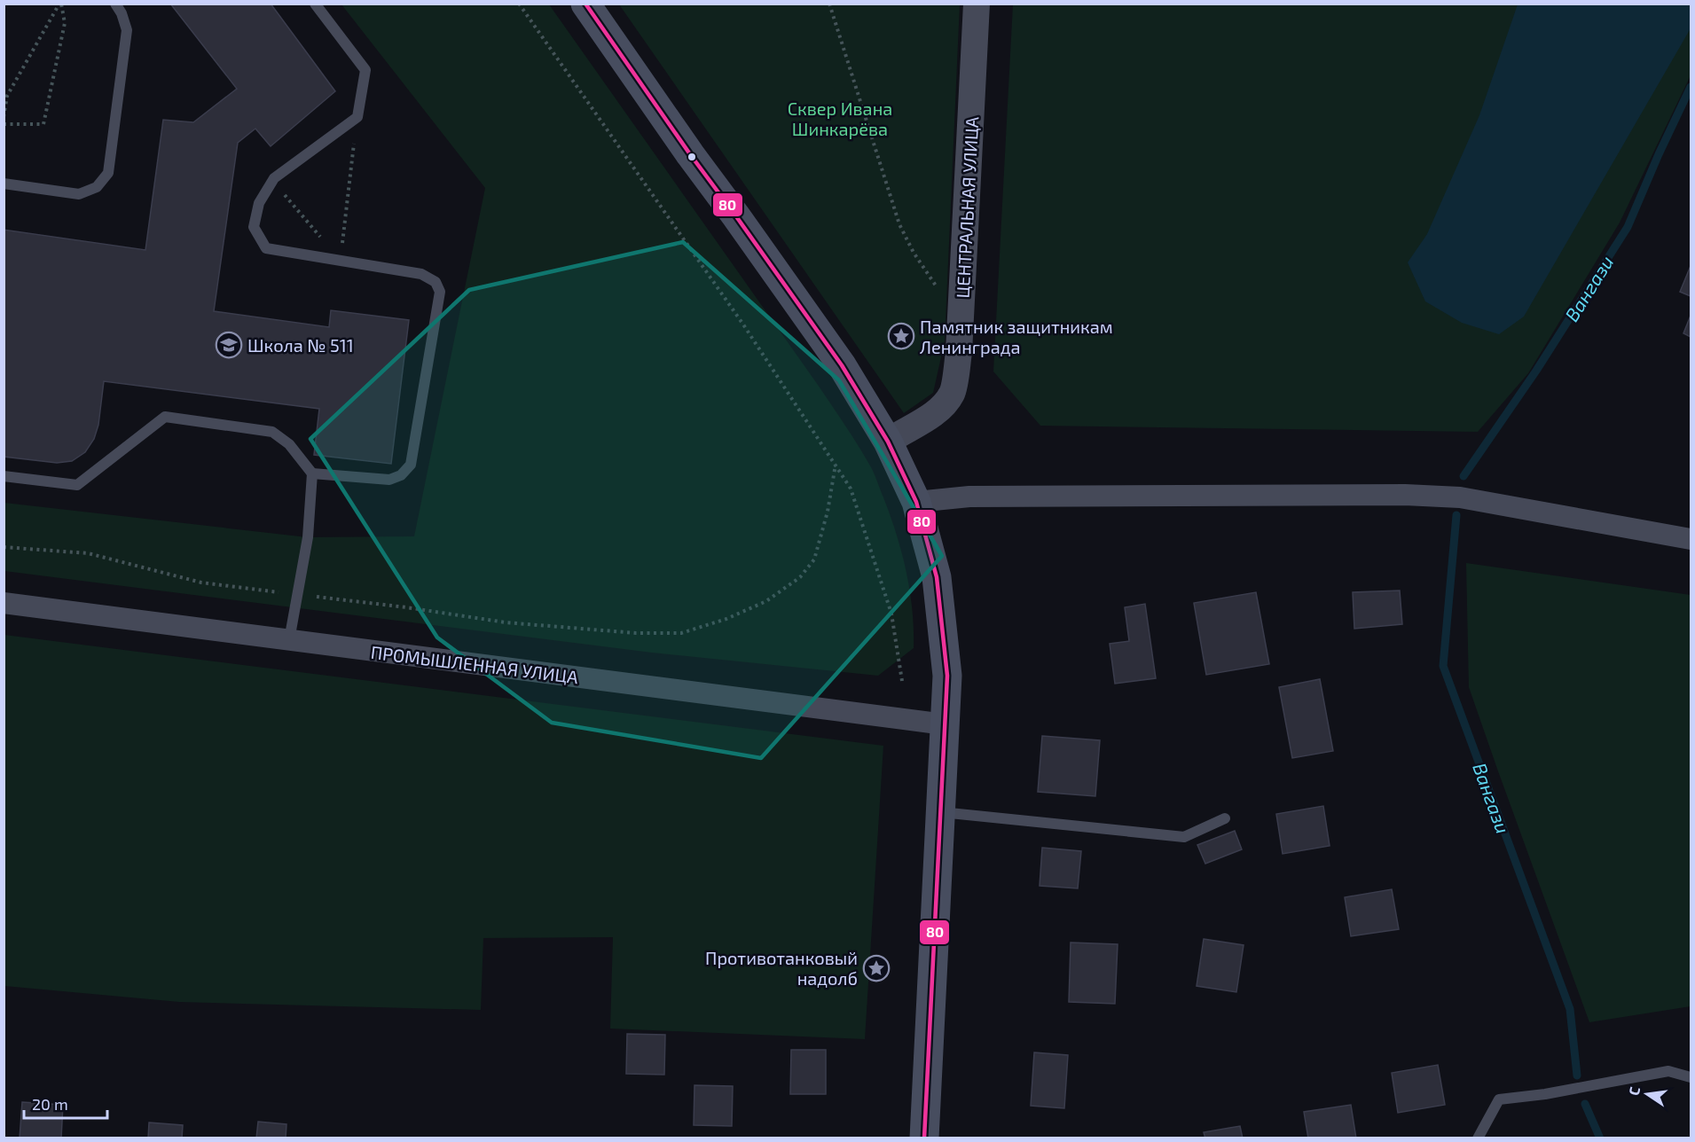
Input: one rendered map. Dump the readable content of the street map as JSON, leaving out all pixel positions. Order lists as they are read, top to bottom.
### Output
{
  "streets": {
    "street": ["ЦЕНТРАЛЬНАЯ УЛИЦА", "ПРОМЫШЛЕННАЯ УЛИЦА"]
  },
  "water": ["Вангази"],
  "parks": ["Сквер Ивана Шинкарёва"],
  "places": {
    "place": ["Памятник защитникам Ленинграда", "Противотанковый надолб"],
    "school or university": ["Школа № 511"]
  },
  "lines": ["transit line 80"],
  "scale_bar": "20 m",
  "north": "left"
}
